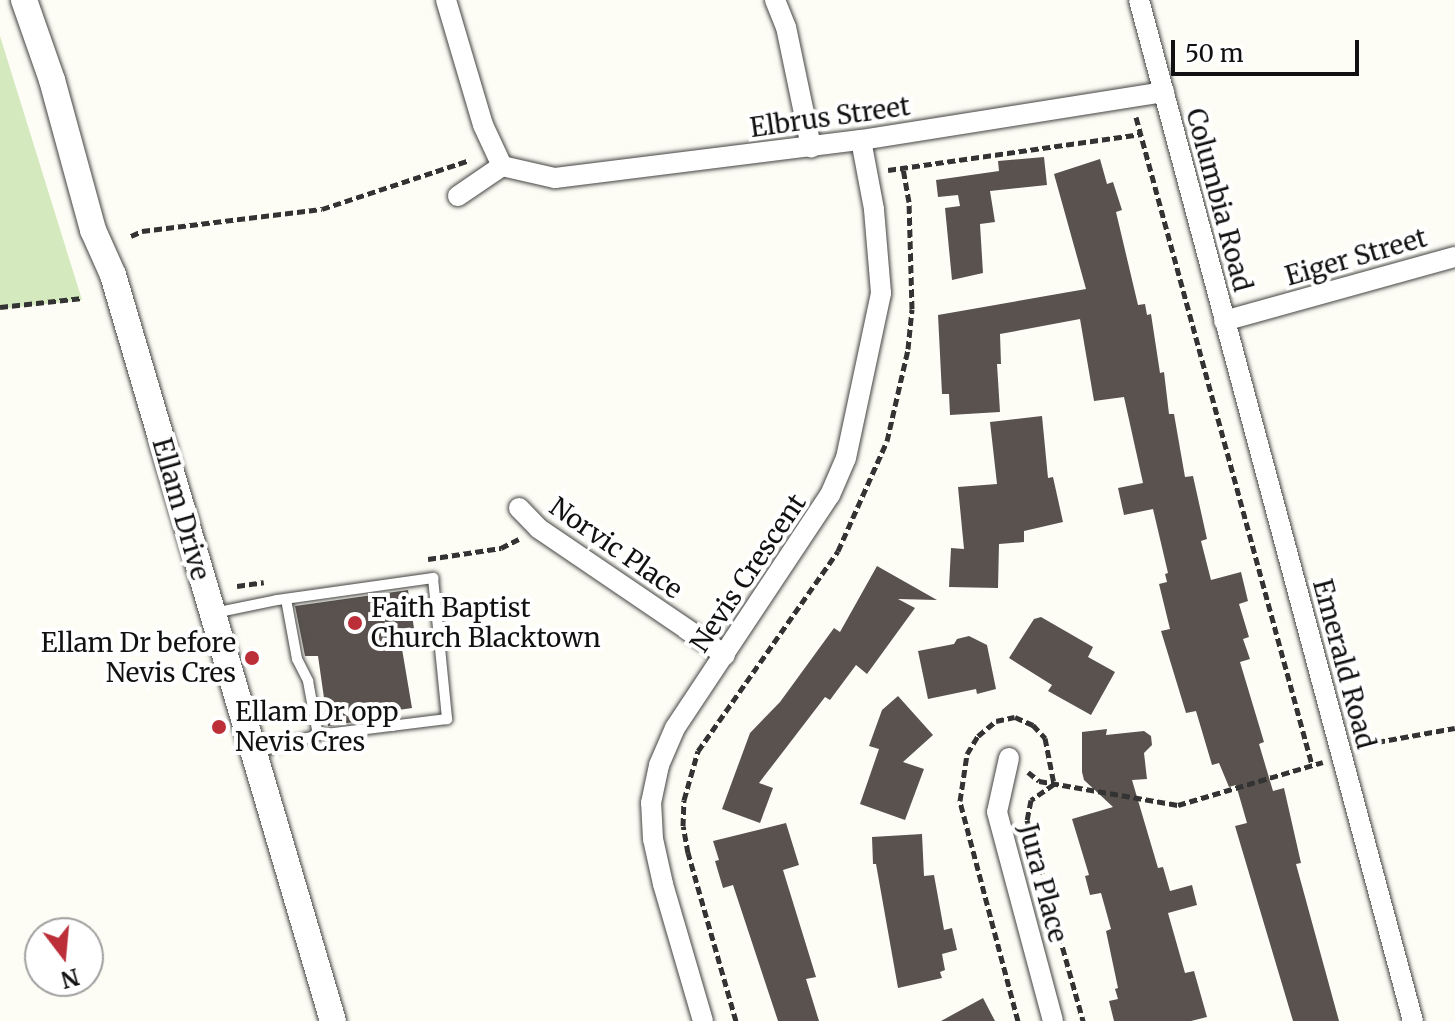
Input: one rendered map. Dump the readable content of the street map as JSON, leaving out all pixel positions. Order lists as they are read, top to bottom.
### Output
{
  "streets": {
    "street": [
      "Elbrus Street",
      "Columbia Road",
      "Eiger Street",
      "Ellam Drive",
      "Norvic Place",
      "Nevis Crescent",
      "Emerald Road",
      "Jura Place"
    ]
  },
  "crossings": [
    ["Elbrus Street", "Columbia Road"],
    ["Elbrus Street", "Nevis Crescent"],
    ["Columbia Road", "Eiger Street"],
    ["Columbia Road", "Emerald Road"],
    ["Eiger Street", "Emerald Road"],
    ["Norvic Place", "Nevis Crescent"]
  ],
  "places": ["Faith Baptist Church Blacktown", "Ellam Dr before Nevis Cres", "Ellam Dr opp Nevis Cres"],
  "scale_bar": "50 m",
  "north": "bottom"
}
